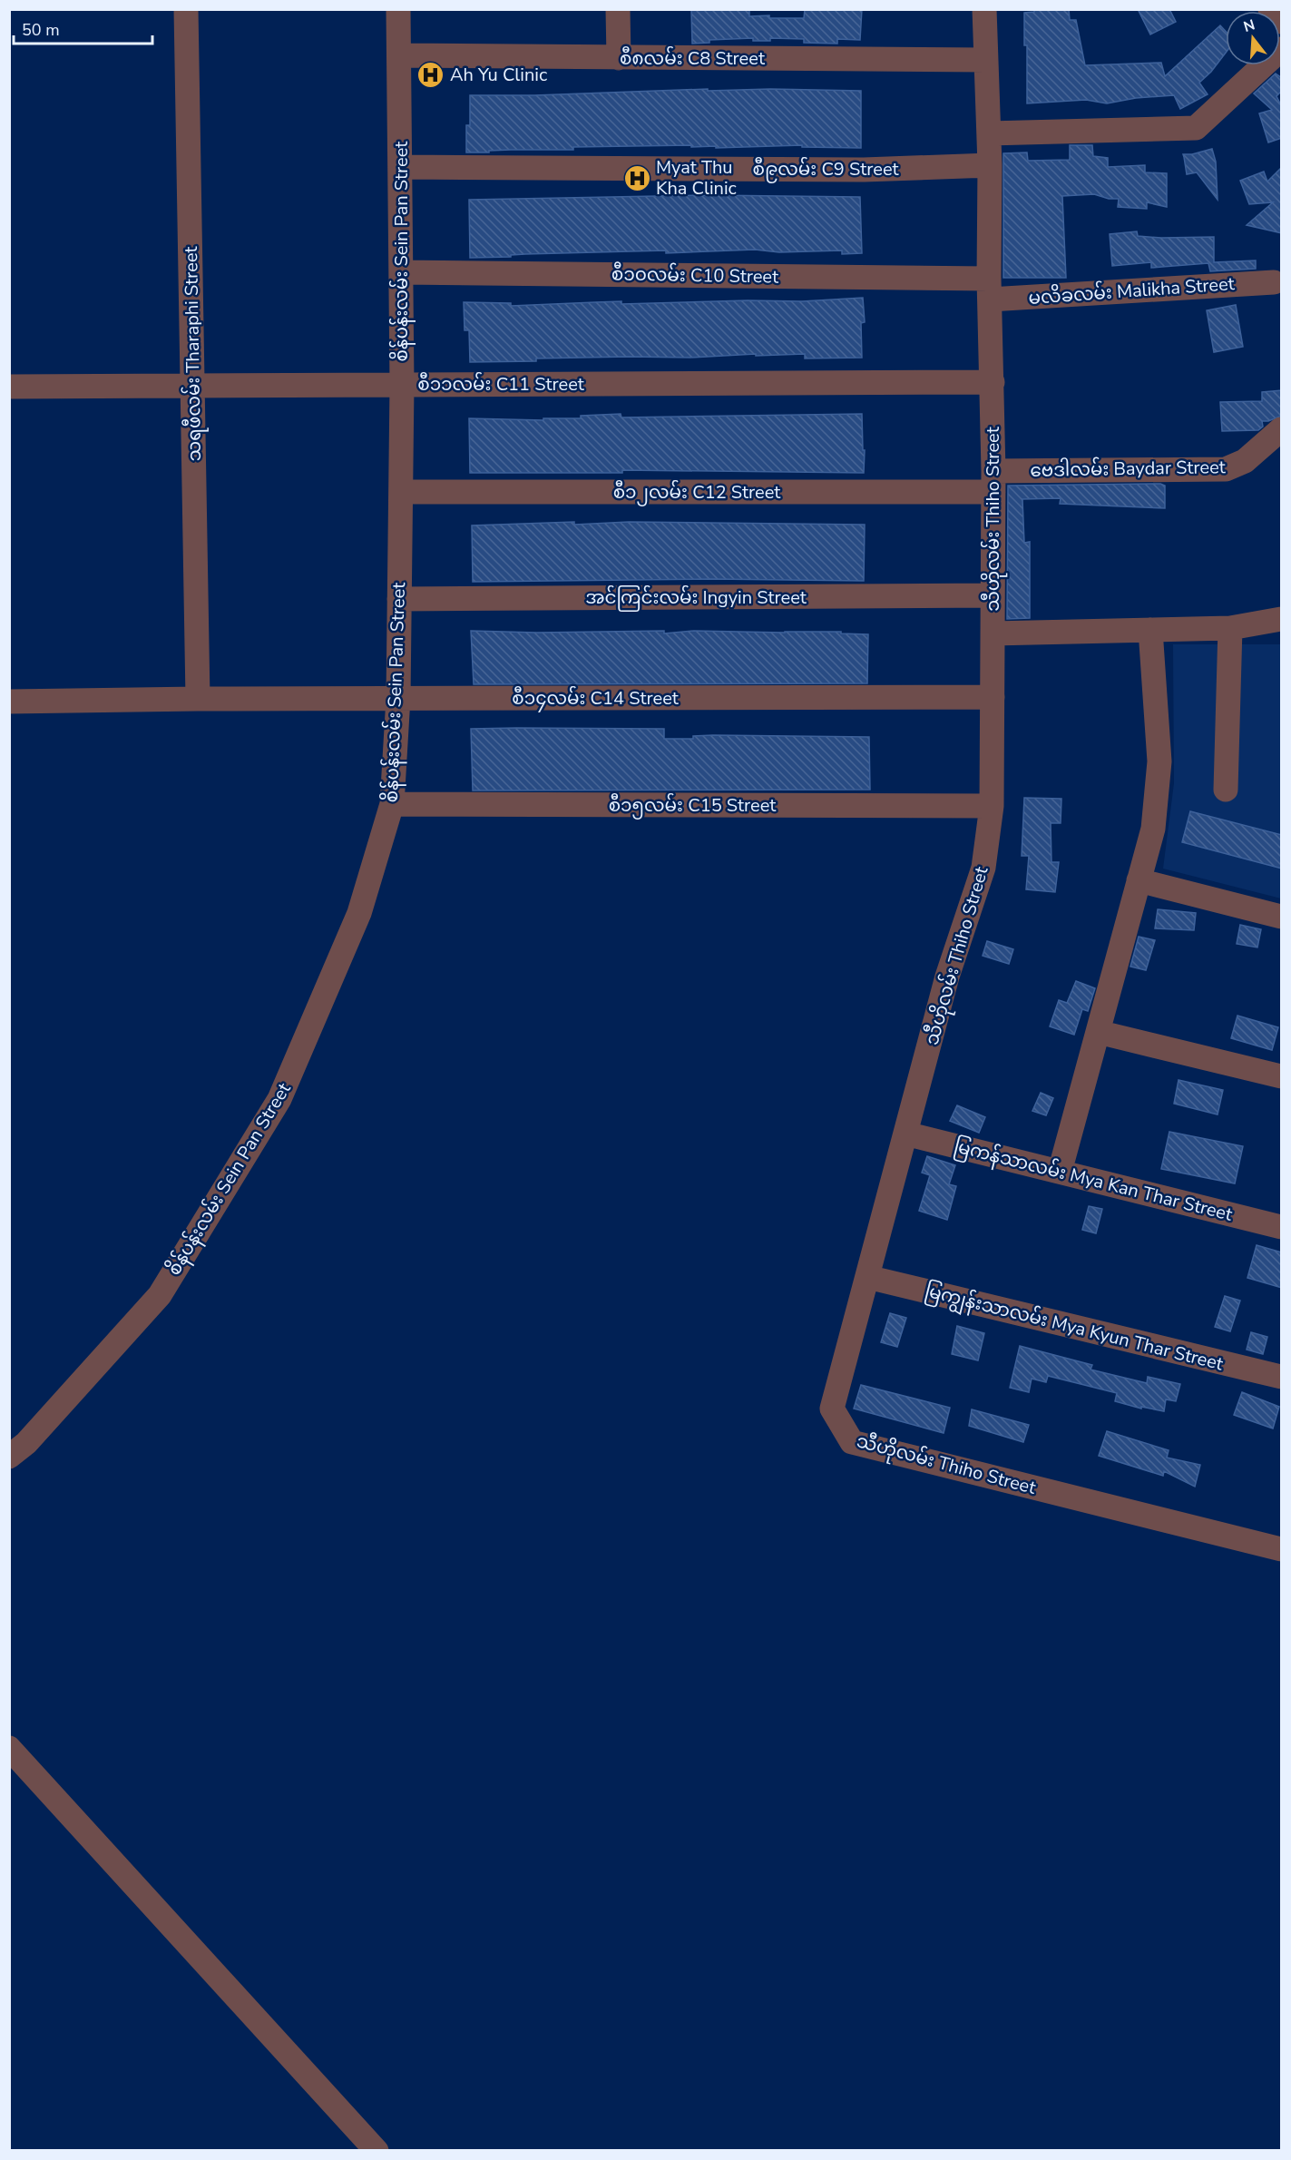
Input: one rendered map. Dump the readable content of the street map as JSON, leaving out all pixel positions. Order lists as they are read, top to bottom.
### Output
{
  "streets": {
    "street": [
      "စီ၈လမ်း C8 Street",
      "စီ၉လမ်း C9 Street",
      "စိန်ပန်းလမ်း Sein Pan Street",
      "စီ၁၀လမ်း C10 Street",
      "မလိခလမ်း Malikha Street",
      "သရဖီလမ်း Tharaphi Street",
      "စီ၁၁လမ်း C11 Street",
      "ဗေဒါလမ်း Baydar Street",
      "စီ၁၂လမ်း C12 Street",
      "သီဟိုလမ်း Thiho Street",
      "အင်ကြင်းလမ်း Ingyin Street",
      "စီ၁၄လမ်း C14 Street",
      "စီ၁၅လမ်း C15 Street",
      "မြကန်သာလမ်း Mya Kan Thar Street",
      "မြကျွန်းသာလမ်း Mya Kyun Thar Street"
    ]
  },
  "crossings": [
    ["စီ၈လမ်း C8 Street", "စိန်ပန်းလမ်း Sein Pan Street"],
    ["စီ၈လမ်း C8 Street", "သီဟိုလမ်း Thiho Street"],
    ["စီ၉လမ်း C9 Street", "စိန်ပန်းလမ်း Sein Pan Street"],
    ["စီ၉လမ်း C9 Street", "သီဟိုလမ်း Thiho Street"],
    ["စိန်ပန်းလမ်း Sein Pan Street", "စီ၁၀လမ်း C10 Street"],
    ["စိန်ပန်းလမ်း Sein Pan Street", "စီ၁၁လမ်း C11 Street"],
    ["စိန်ပန်းလမ်း Sein Pan Street", "စီ၁၂လမ်း C12 Street"],
    ["စိန်ပန်းလမ်း Sein Pan Street", "အင်ကြင်းလမ်း Ingyin Street"],
    ["စိန်ပန်းလမ်း Sein Pan Street", "စီ၁၄လမ်း C14 Street"],
    ["စိန်ပန်းလမ်း Sein Pan Street", "စီ၁၅လမ်း C15 Street"],
    ["စီ၁၀လမ်း C10 Street", "မလိခလမ်း Malikha Street"],
    ["စီ၁၀လမ်း C10 Street", "သီဟိုလမ်း Thiho Street"],
    ["မလိခလမ်း Malikha Street", "သီဟိုလမ်း Thiho Street"],
    ["သရဖီလမ်း Tharaphi Street", "စီ၁၁လမ်း C11 Street"],
    ["သရဖီလမ်း Tharaphi Street", "စီ၁၄လမ်း C14 Street"],
    ["စီ၁၁လမ်း C11 Street", "သီဟိုလမ်း Thiho Street"],
    ["ဗေဒါလမ်း Baydar Street", "စီ၁၂လမ်း C12 Street"],
    ["ဗေဒါလမ်း Baydar Street", "သီဟိုလမ်း Thiho Street"],
    ["စီ၁၂လမ်း C12 Street", "သီဟိုလမ်း Thiho Street"],
    ["သီဟိုလမ်း Thiho Street", "အင်ကြင်းလမ်း Ingyin Street"],
    ["သီဟိုလမ်း Thiho Street", "စီ၁၄လမ်း C14 Street"],
    ["သီဟိုလမ်း Thiho Street", "စီ၁၅လမ်း C15 Street"],
    ["သီဟိုလမ်း Thiho Street", "မြကန်သာလမ်း Mya Kan Thar Street"],
    ["သီဟိုလမ်း Thiho Street", "မြကျွန်းသာလမ်း Mya Kyun Thar Street"]
  ],
  "places": {
    "hospital": ["Ah Yu Clinic", "Myat Thu Kha Clinic"]
  },
  "scale_bar": "50 m",
  "north": "top"
}
